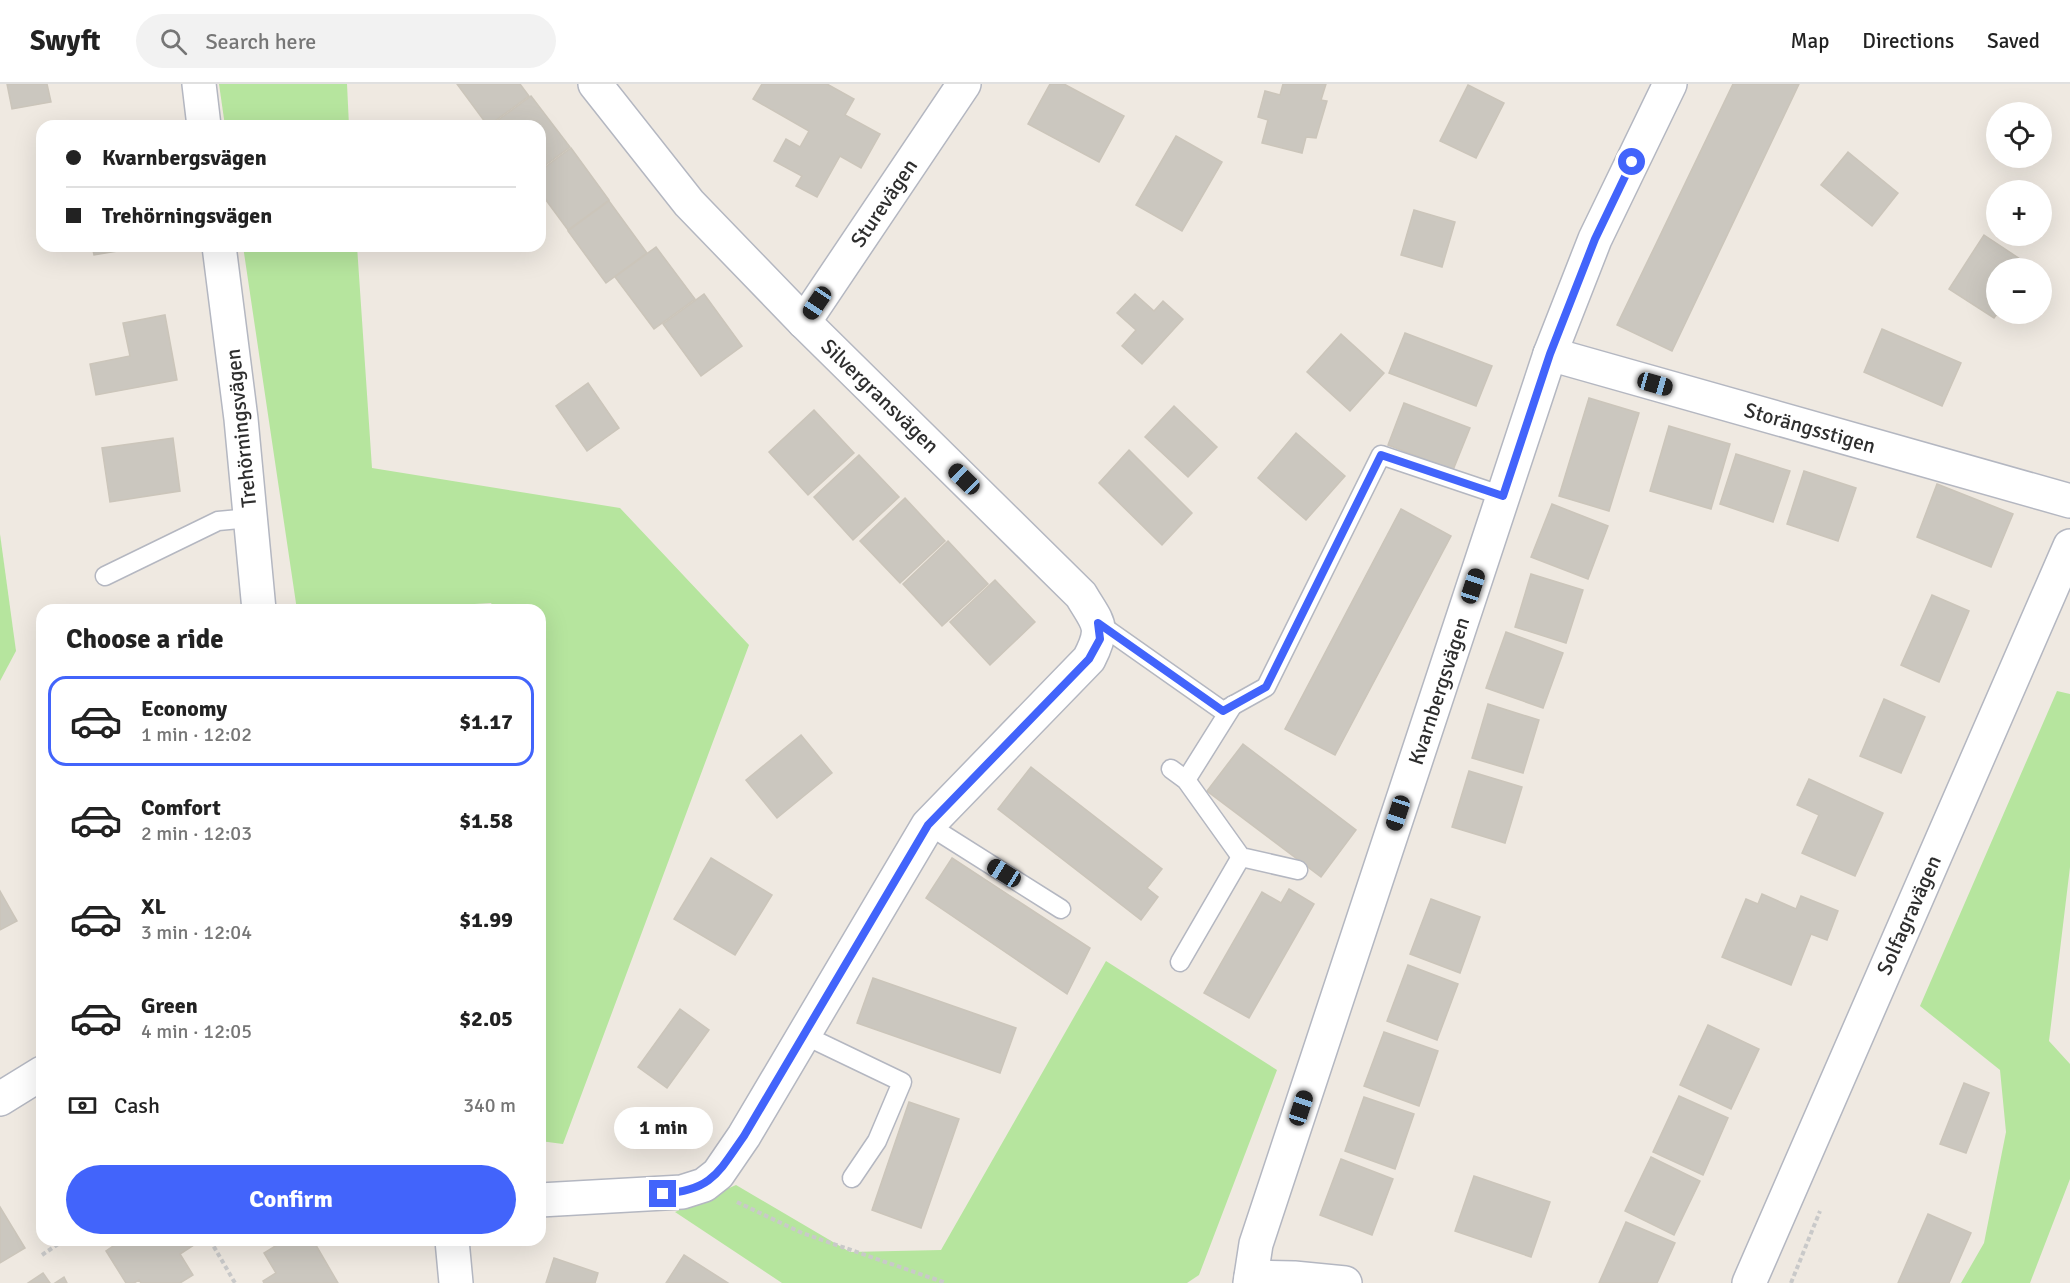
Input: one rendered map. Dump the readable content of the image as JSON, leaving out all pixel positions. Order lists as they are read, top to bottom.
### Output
{
  "streets": {
    "street": [
      "Sturevägen",
      "Silvergransvägen",
      "Trehörningsvägen",
      "Storängsstigen",
      "Kvarnbergsvägen",
      "Solfagravägen"
    ]
  },
  "crossings": [
    ["Sturevägen", "Silvergransvägen"],
    ["Storängsstigen", "Kvarnbergsvägen"]
  ],
  "page": {
    "header": "Swyft",
    "search": "Search here",
    "nav": ["Map", "Directions", "Saved"],
    "map_buttons": ["+", "−"],
    "banner": ["Kvarnbergsvägen", "Trehörningsvägen"],
    "heading": "Choose a ride",
    "list": [
      {
        "name": "Economy",
        "note": "1 min · 12:02",
        "value": "$1.17"
      },
      {
        "name": "Comfort",
        "note": "2 min · 12:03",
        "value": "$1.58"
      },
      {
        "name": "XL",
        "note": "3 min · 12:04",
        "value": "$1.99"
      },
      {
        "name": "Green",
        "note": "4 min · 12:05",
        "value": "$2.05"
      }
    ],
    "pay": ["Cash", "340 m"],
    "bubble": "1 min",
    "buttons": "Confirm"
  }
}
